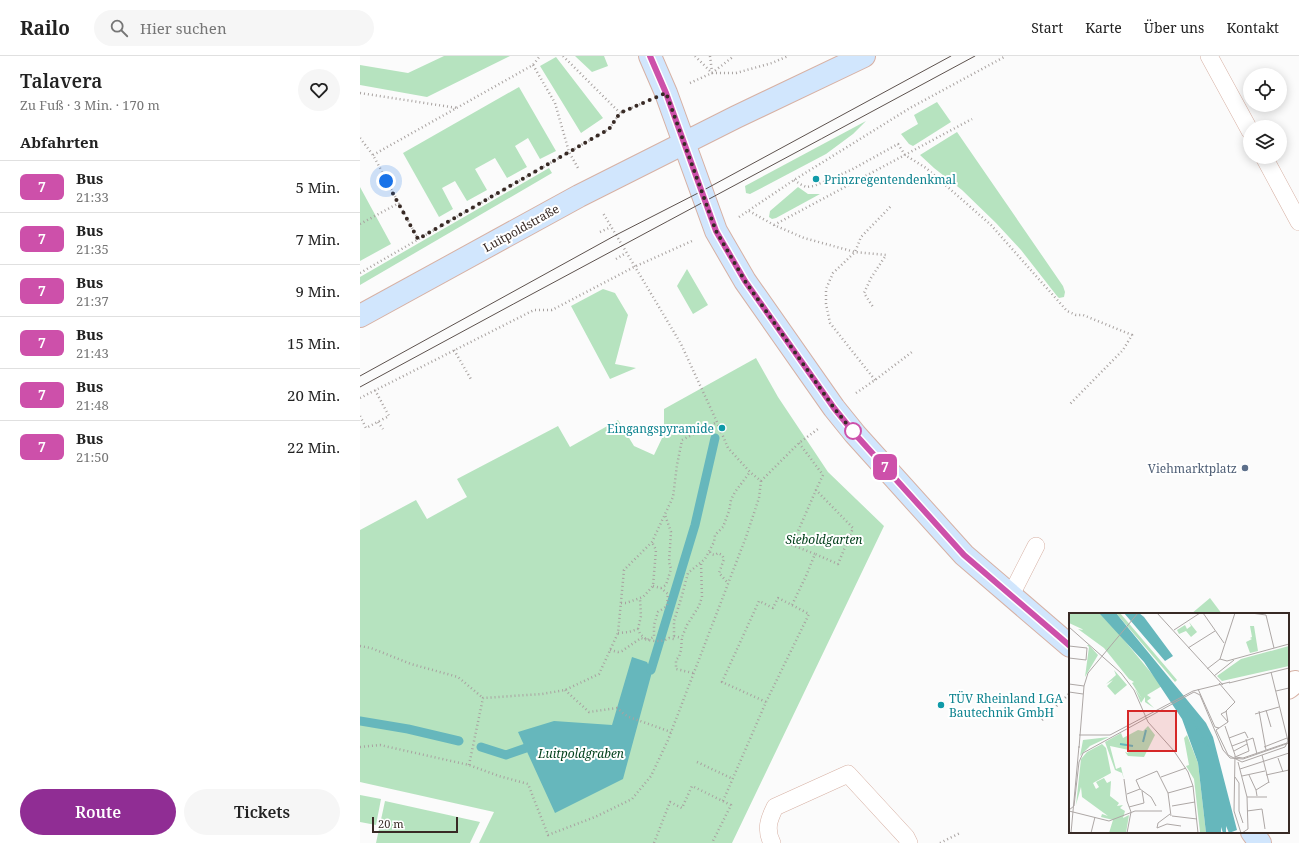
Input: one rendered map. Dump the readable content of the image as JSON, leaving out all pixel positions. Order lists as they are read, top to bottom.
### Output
{
  "streets": {
    "main road": ["Luitpoldstraße"]
  },
  "parks": ["Sieboldgarten", "Luitpoldgraben"],
  "places": [
    "Prinzregentendenkmal",
    "Eingangspyramide",
    "Viehmarktplatz",
    "TÜV Rheinland LGA Bautechnik GmbH"
  ],
  "lines": ["bus line 7"],
  "scale_bar": "20 m",
  "page": {
    "header": "Railo",
    "search": "Hier suchen",
    "nav": [
      "Start",
      "Karte",
      "Über uns",
      "Kontakt"
    ],
    "heading": [
      ["Talavera", "Zu Fuß · 3 Min. · 170 m"],
      "Abfahrten"
    ],
    "on_map": "7",
    "list": [
      {
        "mark": "7",
        "name": "Bus",
        "note": "21:33",
        "value": "5 Min."
      },
      {
        "mark": "7",
        "name": "Bus",
        "note": "21:35",
        "value": "7 Min."
      },
      {
        "mark": "7",
        "name": "Bus",
        "note": "21:37",
        "value": "9 Min."
      },
      {
        "mark": "7",
        "name": "Bus",
        "note": "21:43",
        "value": "15 Min."
      },
      {
        "mark": "7",
        "name": "Bus",
        "note": "21:48",
        "value": "20 Min."
      },
      {
        "mark": "7",
        "name": "Bus",
        "note": "21:50",
        "value": "22 Min."
      }
    ],
    "buttons": ["Route", "Tickets"],
    "scale": "20 m"
  }
}
